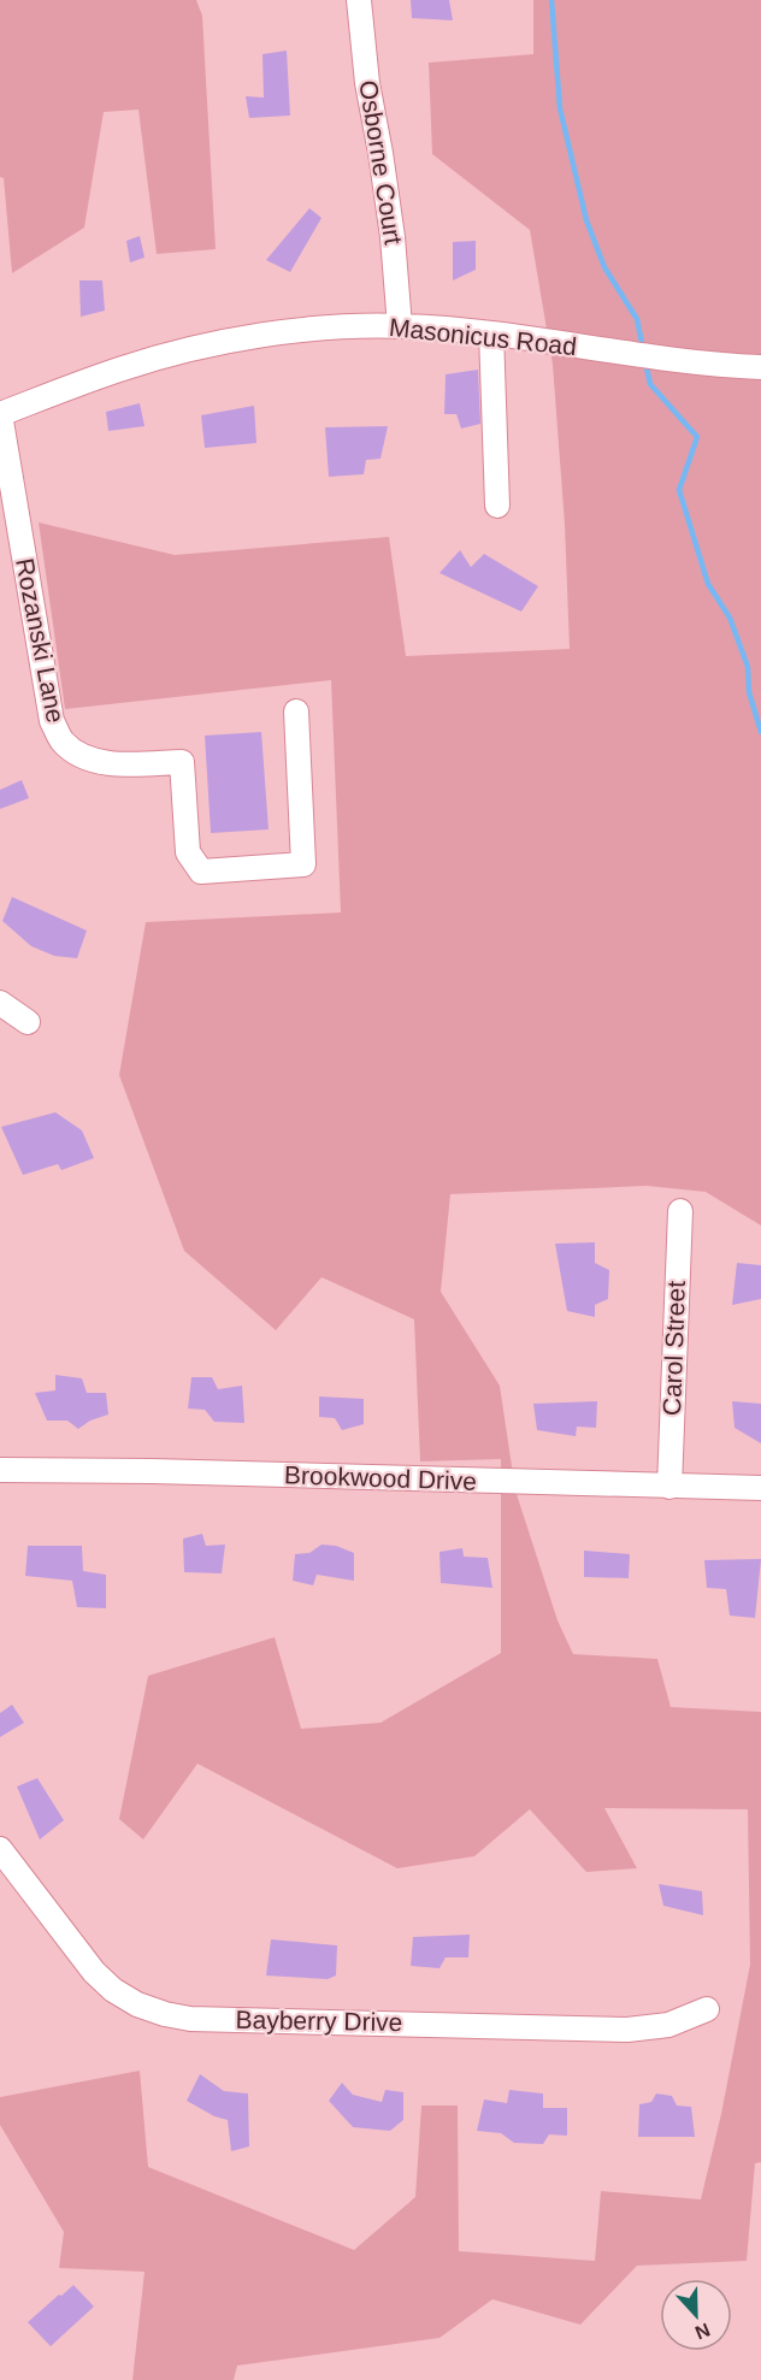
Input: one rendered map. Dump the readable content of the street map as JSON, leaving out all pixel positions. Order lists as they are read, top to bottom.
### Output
{
  "streets": {
    "street": [
      "Osborne Court",
      "Masonicus Road",
      "Rozanski Lane",
      "Carol Street",
      "Brookwood Drive",
      "Bayberry Drive"
    ]
  },
  "crossings": [
    ["Osborne Court", "Masonicus Road"],
    ["Masonicus Road", "Rozanski Lane"],
    ["Carol Street", "Brookwood Drive"]
  ],
  "north": "bottom"
}
